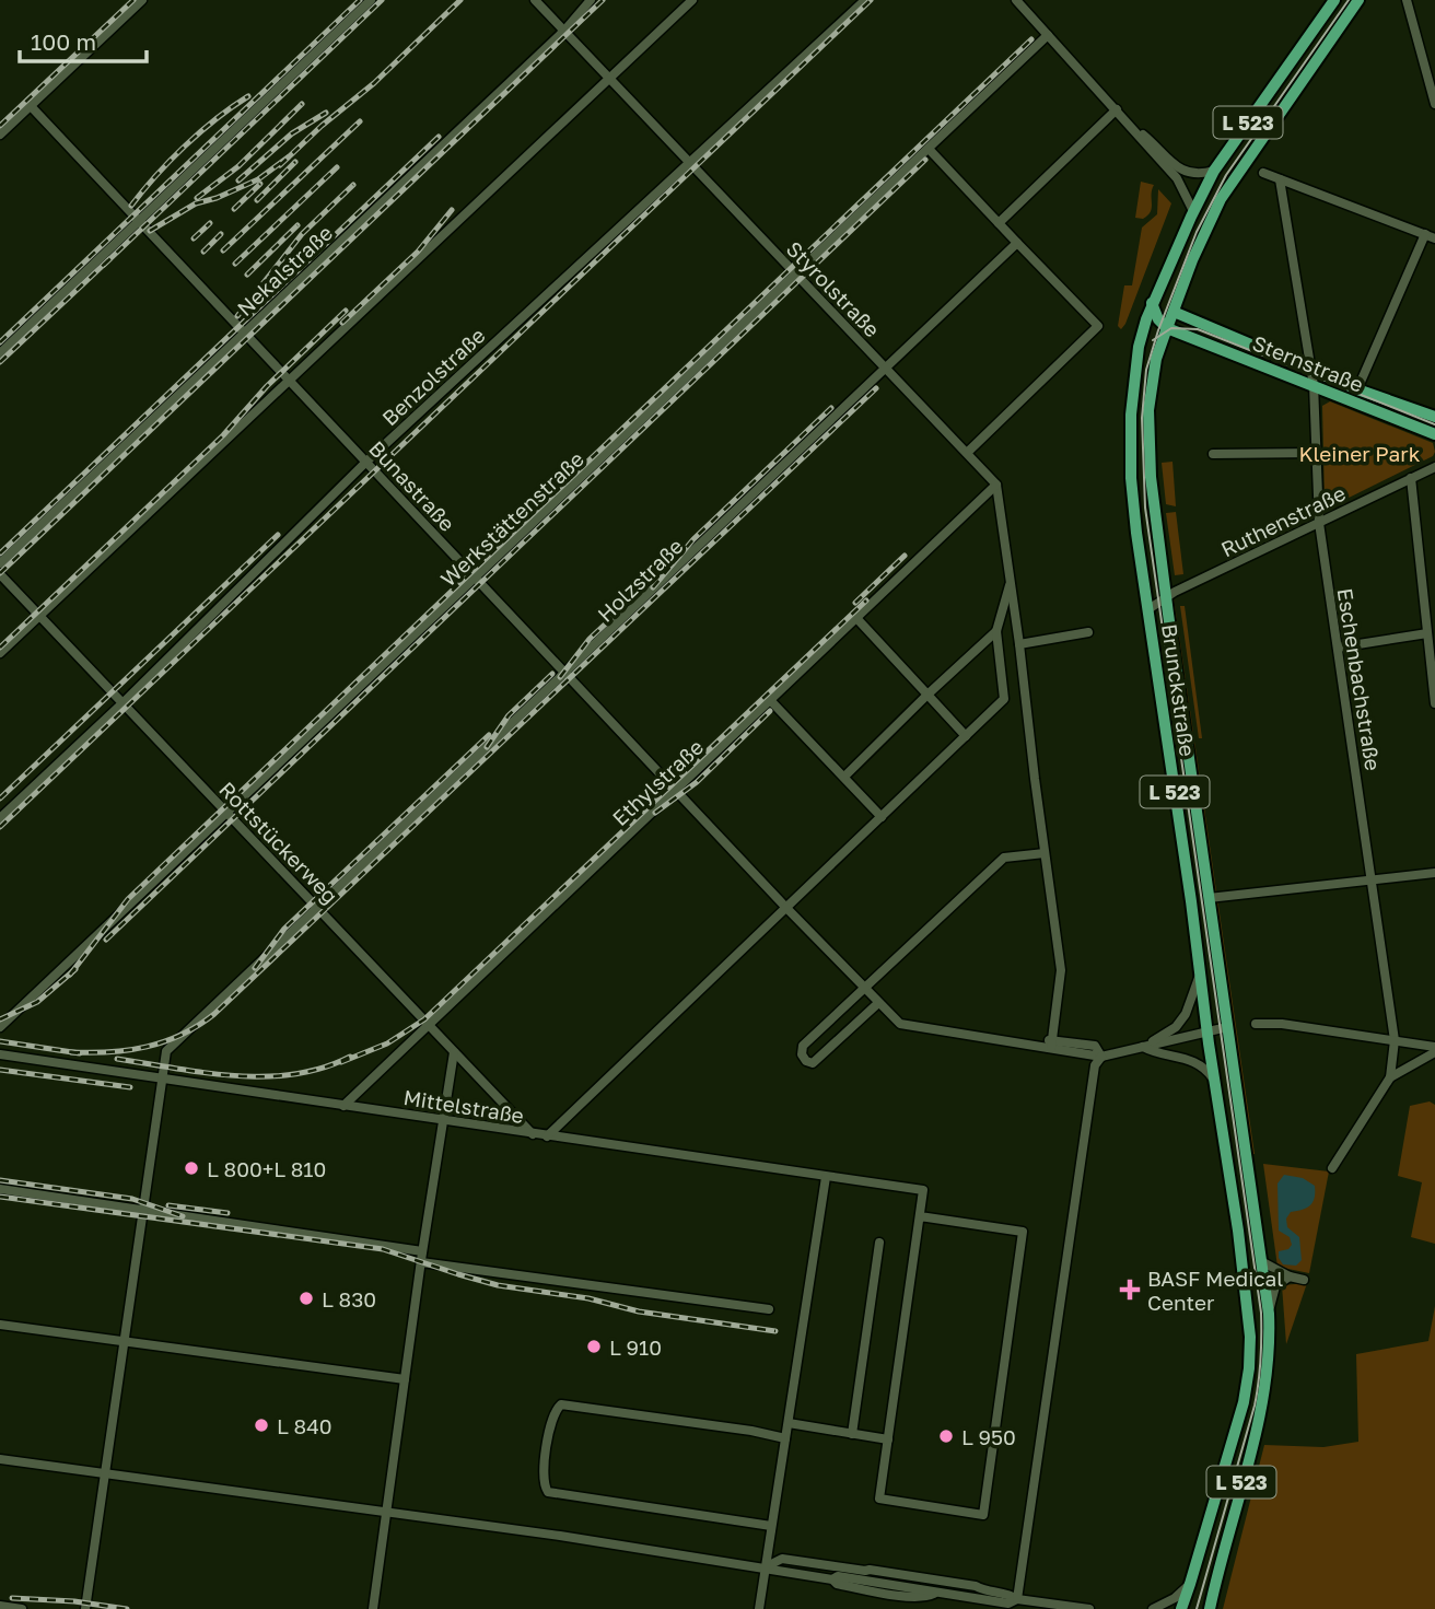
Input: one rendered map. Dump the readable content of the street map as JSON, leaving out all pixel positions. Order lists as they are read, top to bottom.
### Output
{
  "streets": {
    "main road": ["L 523", "Sternstraße", "Brunckstraße"],
    "street": [
      "Nekalstraße",
      "Styrolstraße",
      "Benzolstraße",
      "Bunastraße",
      "Werkstättenstraße",
      "Ruthenstraße",
      "Holzstraße",
      "Eschenbachstraße",
      "Ethylstraße",
      "Rottstückerweg",
      "Mittelstraße"
    ]
  },
  "crossings": [
    ["Nekalstraße", "Styrolstraße"],
    ["Nekalstraße", "Bunastraße"],
    ["Styrolstraße", "Benzolstraße"],
    ["Styrolstraße", "Werkstättenstraße"],
    ["Styrolstraße", "Holzstraße"],
    ["Styrolstraße", "Ethylstraße"],
    ["Sternstraße", "Eschenbachstraße"],
    ["Sternstraße", "Brunckstraße"],
    ["Benzolstraße", "Bunastraße"],
    ["Benzolstraße", "Rottstückerweg"],
    ["Bunastraße", "Werkstättenstraße"],
    ["Bunastraße", "Holzstraße"],
    ["Bunastraße", "Ethylstraße"],
    ["Werkstättenstraße", "Rottstückerweg"],
    ["Ruthenstraße", "Eschenbachstraße"],
    ["Ruthenstraße", "Brunckstraße"],
    ["Holzstraße", "Rottstückerweg"],
    ["Holzstraße", "Mittelstraße"],
    ["Ethylstraße", "Rottstückerweg"],
    ["Ethylstraße", "Mittelstraße"],
    ["Rottstückerweg", "Mittelstraße"]
  ],
  "parks": ["Kleiner Park"],
  "places": {
    "other": [
      "L 800+L 810",
      "L 830",
      "L 910",
      "L 840",
      "L 950"
    ],
    "health": ["BASF Medical Center"]
  },
  "scale_bar": "100 m"
}
